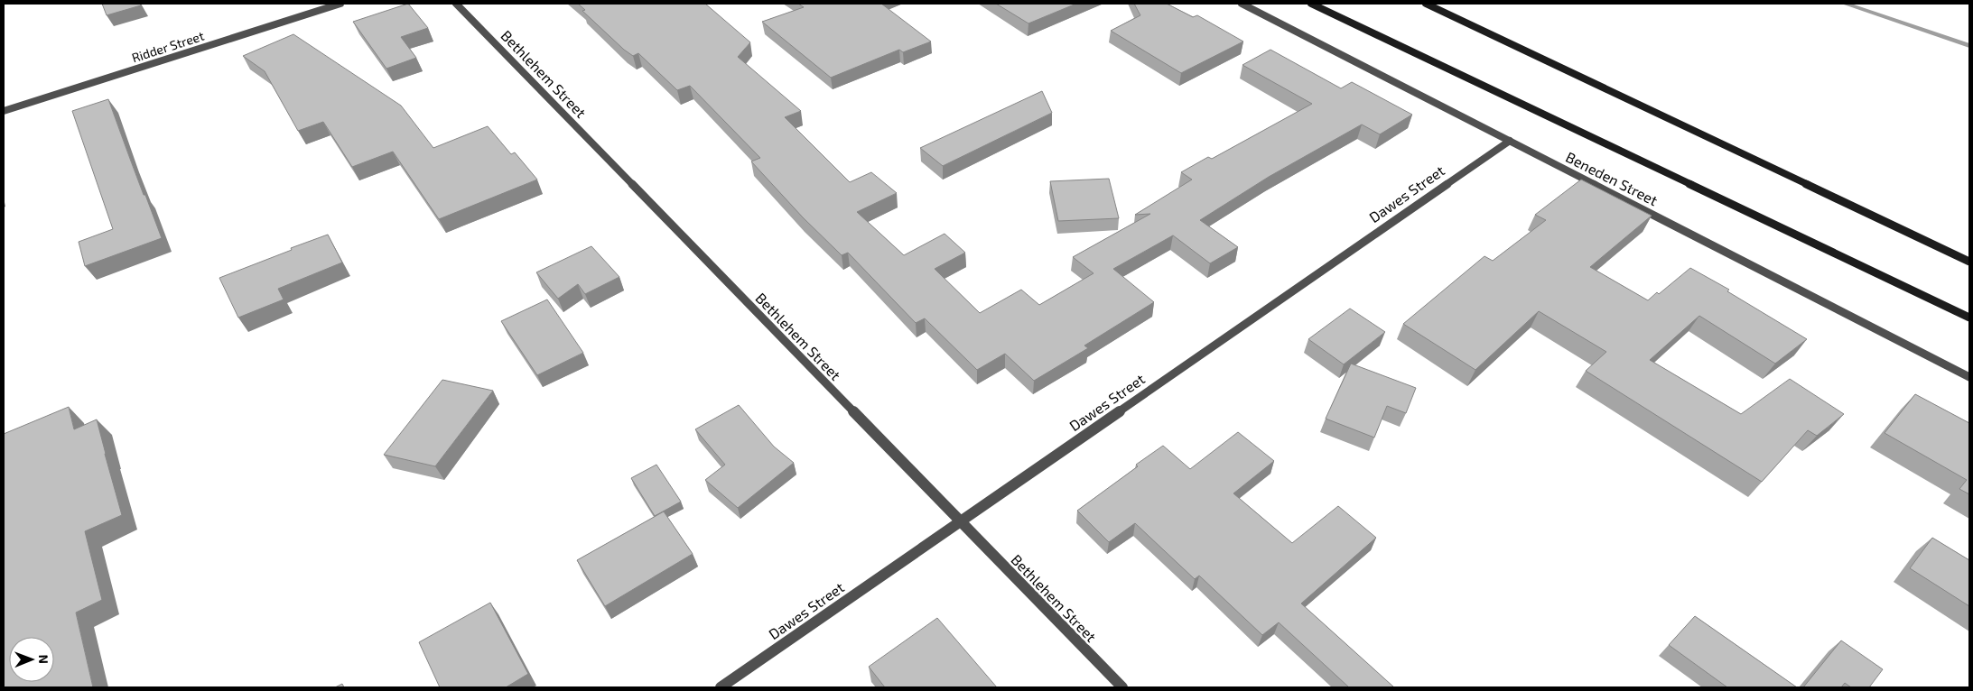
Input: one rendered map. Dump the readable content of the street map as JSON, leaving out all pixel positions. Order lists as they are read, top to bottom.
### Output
{
  "streets": {
    "main road": ["Beneden Street"],
    "street": ["Ridder Street", "Bethlehem Street", "Dawes Street"]
  },
  "crossings": [
    ["Bethlehem Street", "Dawes Street"],
    ["Beneden Street", "Dawes Street"]
  ],
  "north": "right"
}
